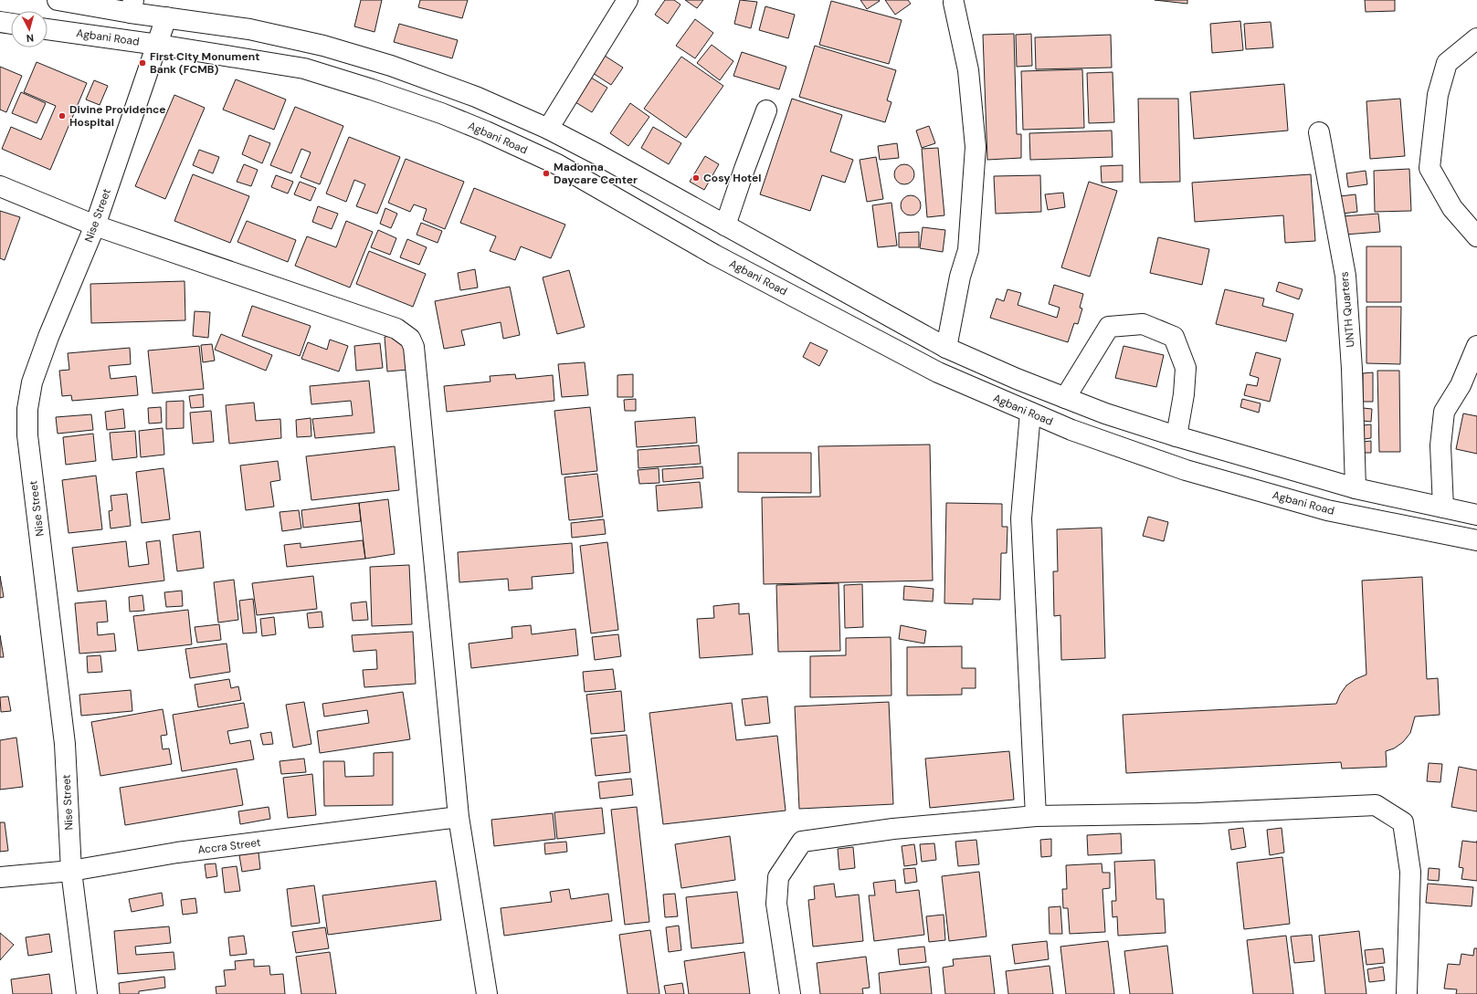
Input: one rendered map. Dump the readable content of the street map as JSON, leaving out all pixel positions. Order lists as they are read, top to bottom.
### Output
{
  "streets": {
    "street": [
      "Agbani Road",
      "Nise Street",
      "UNTH Quarters",
      "Accra Street"
    ]
  },
  "crossings": [
    ["Agbani Road", "Nise Street"],
    ["Nise Street", "Accra Street"]
  ],
  "places": [
    "First City Monument Bank (FCMB)",
    "Divine Providence Hospital",
    "Madonna Daycare Center",
    "Cosy Hotel"
  ],
  "north": "bottom"
}
